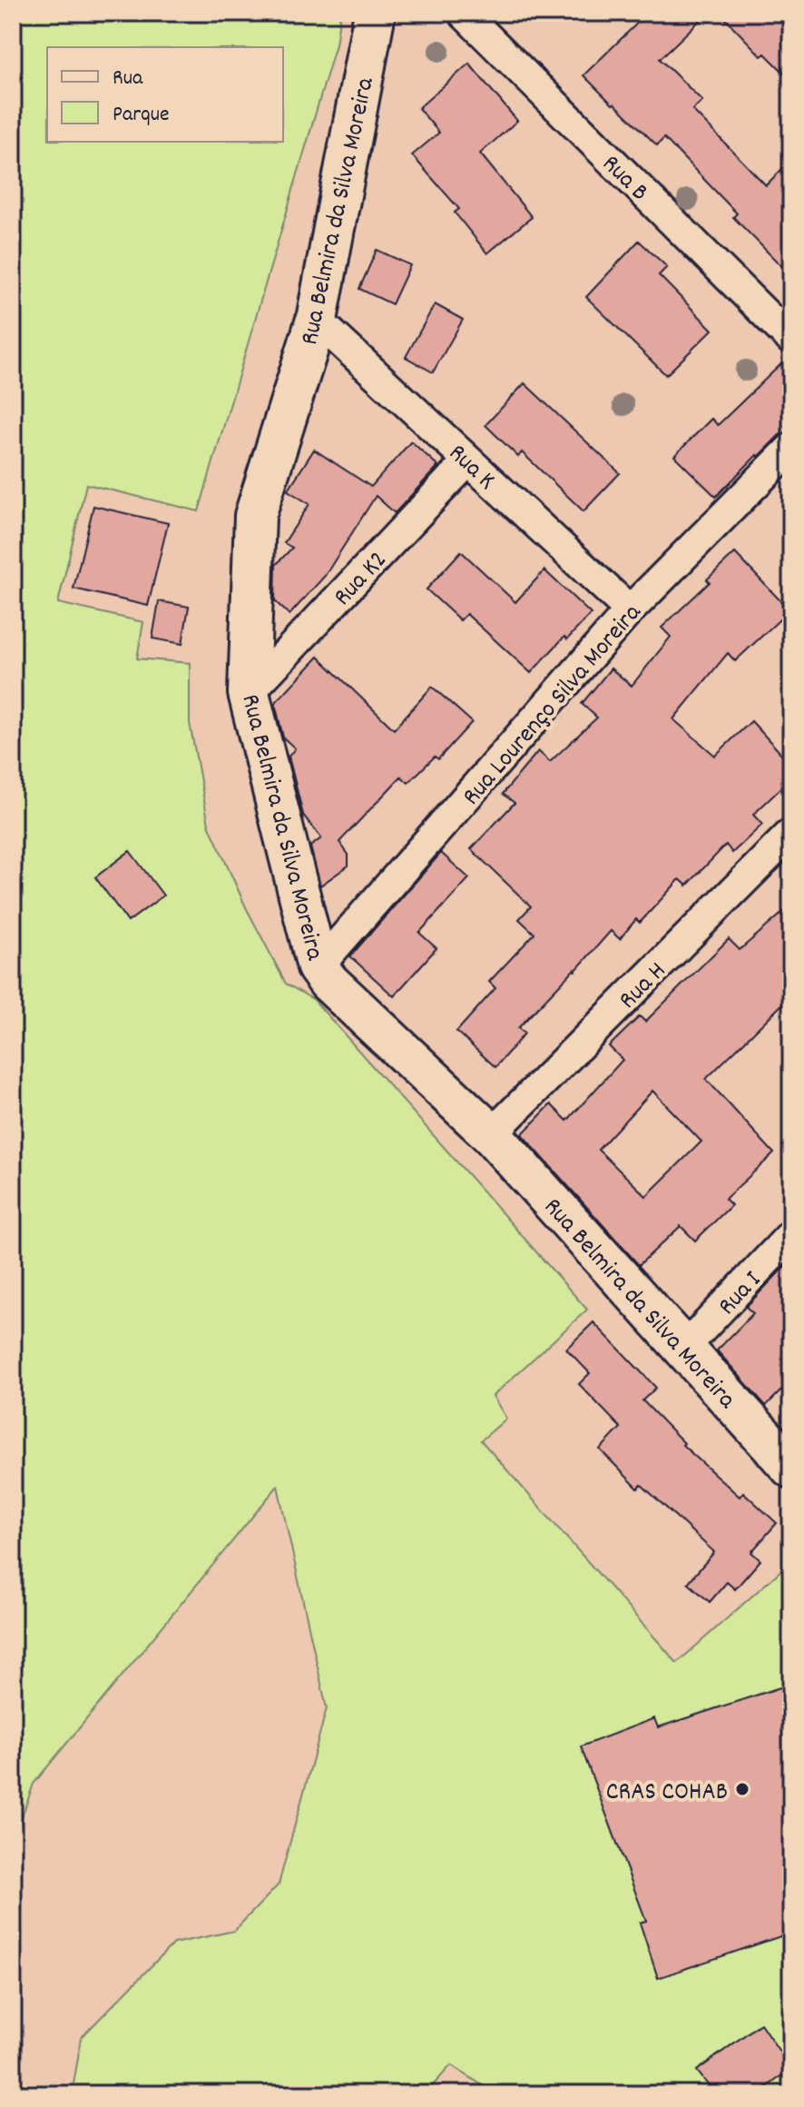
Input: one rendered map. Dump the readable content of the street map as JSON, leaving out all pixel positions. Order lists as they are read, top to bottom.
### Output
{
  "streets": {
    "main road": ["Rua Belmira da Silva Moreira"],
    "street": [
      "Rua B",
      "Rua K",
      "Rua K2",
      "Rua Lourenço Silva Moreira",
      "Rua H",
      "Rua I"
    ]
  },
  "crossings": [
    ["Rua Belmira da Silva Moreira", "Rua K"],
    ["Rua Belmira da Silva Moreira", "Rua K2"],
    ["Rua Belmira da Silva Moreira", "Rua Lourenço Silva Moreira"],
    ["Rua Belmira da Silva Moreira", "Rua H"],
    ["Rua Belmira da Silva Moreira", "Rua I"],
    ["Rua K", "Rua K2"],
    ["Rua K", "Rua Lourenço Silva Moreira"]
  ],
  "places": ["CRAS COHAB"],
  "legend": ["Rua", "Parque"]
}
